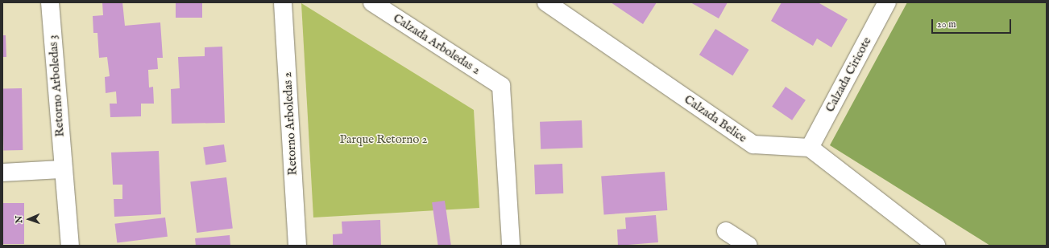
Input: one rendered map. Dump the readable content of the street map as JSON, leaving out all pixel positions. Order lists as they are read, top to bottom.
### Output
{
  "streets": {
    "street": [
      "Calzada Arboledas 2",
      "Calzada Ciricote",
      "Retorno Arboledas 3",
      "Calzada Belice",
      "Retorno Arboledas 2"
    ]
  },
  "crossings": [
    ["Calzada Ciricote", "Calzada Belice"]
  ],
  "parks": ["Parque Retorno 2"],
  "scale_bar": "20 m",
  "north": "left"
}
